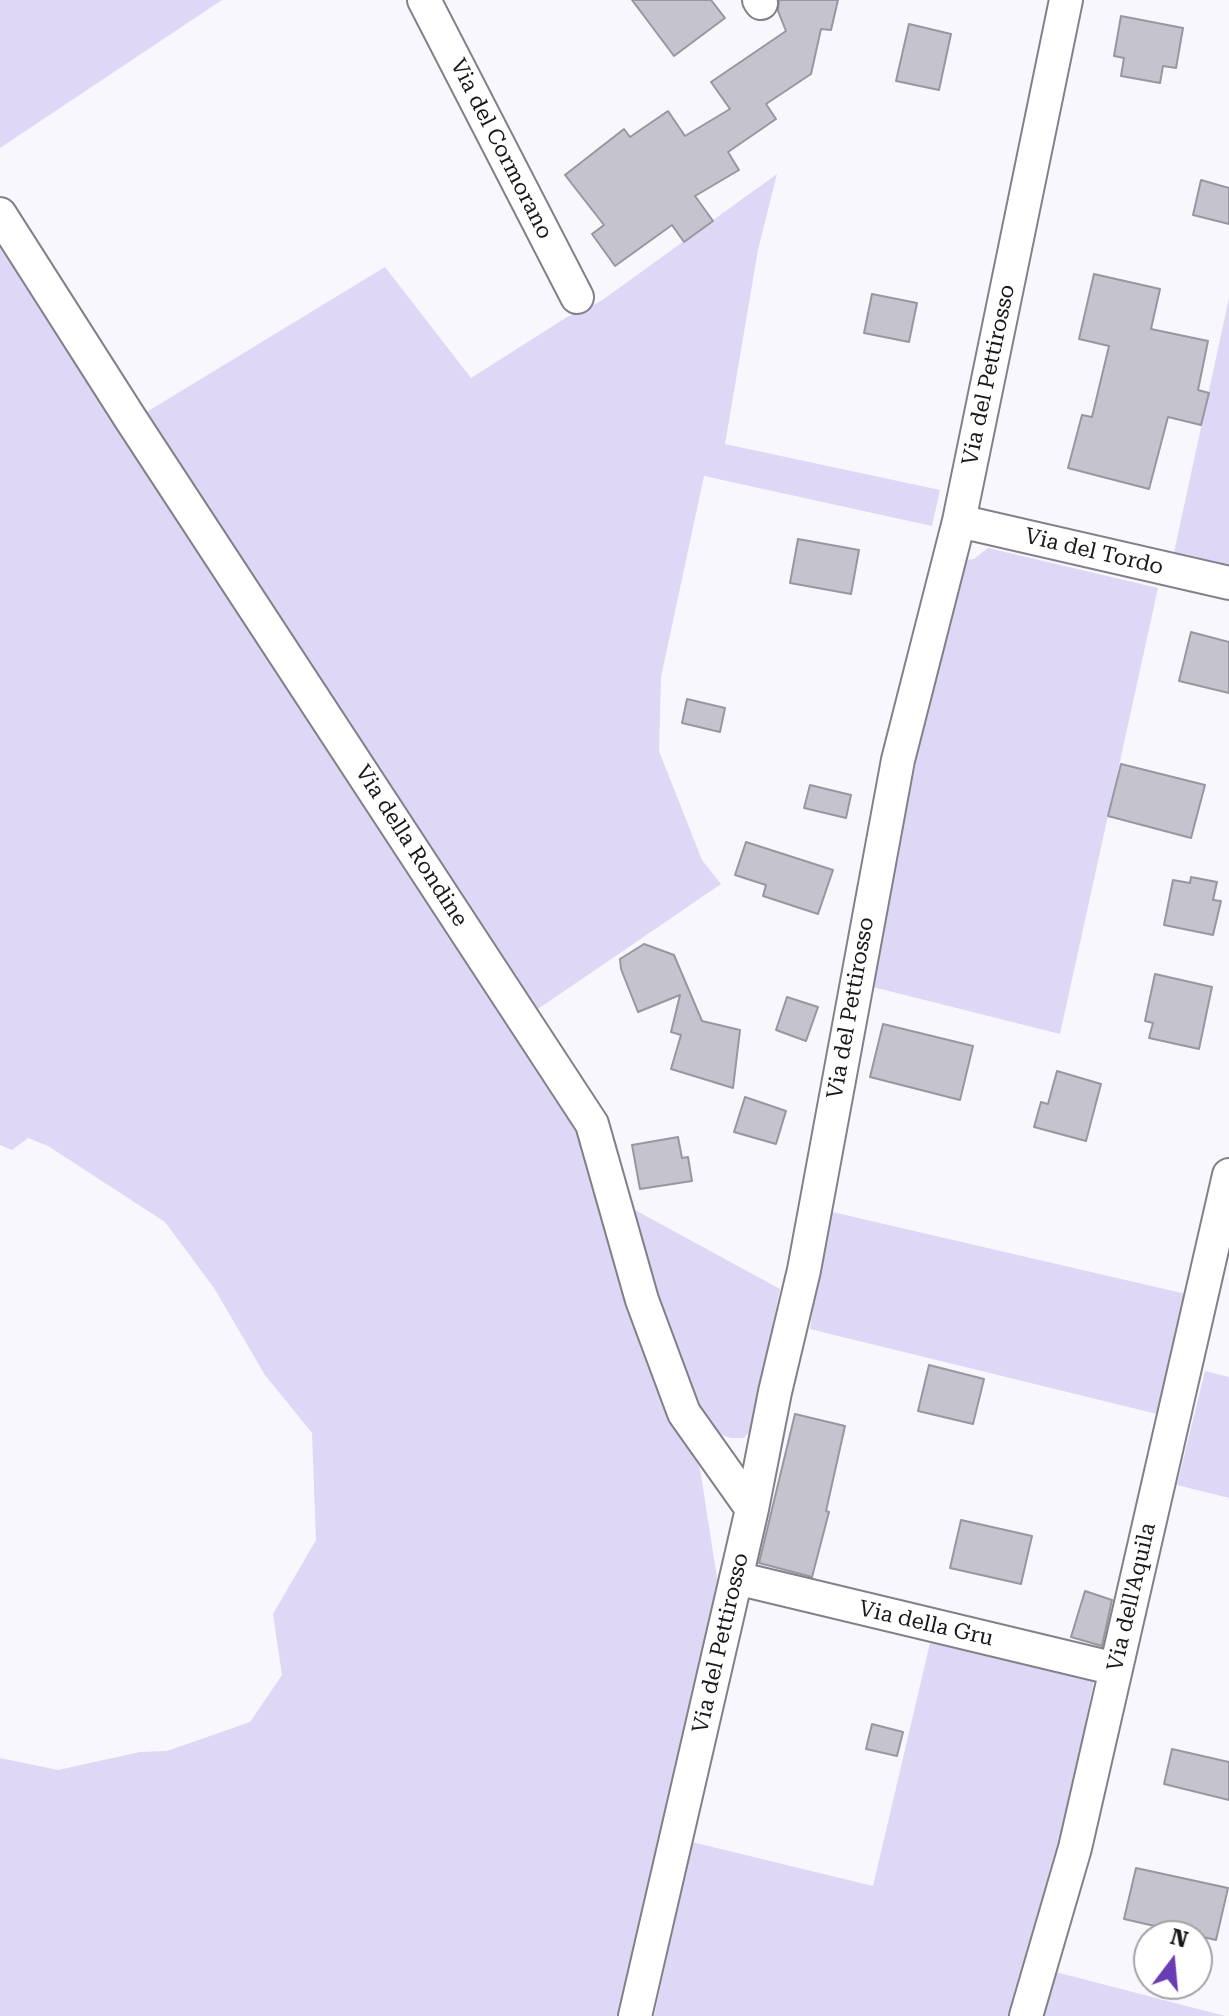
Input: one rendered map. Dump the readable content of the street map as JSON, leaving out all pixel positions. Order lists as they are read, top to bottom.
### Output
{
  "streets": {
    "street": [
      "Via del Cormorano",
      "Via del Pettirosso",
      "Via del Tordo",
      "Via della Rondine",
      "Via dell'Aquila",
      "Via della Gru"
    ]
  },
  "crossings": [
    ["Via del Pettirosso", "Via del Tordo"],
    ["Via del Pettirosso", "Via della Rondine"],
    ["Via del Pettirosso", "Via della Gru"],
    ["Via dell'Aquila", "Via della Gru"]
  ],
  "north": "top"
}
